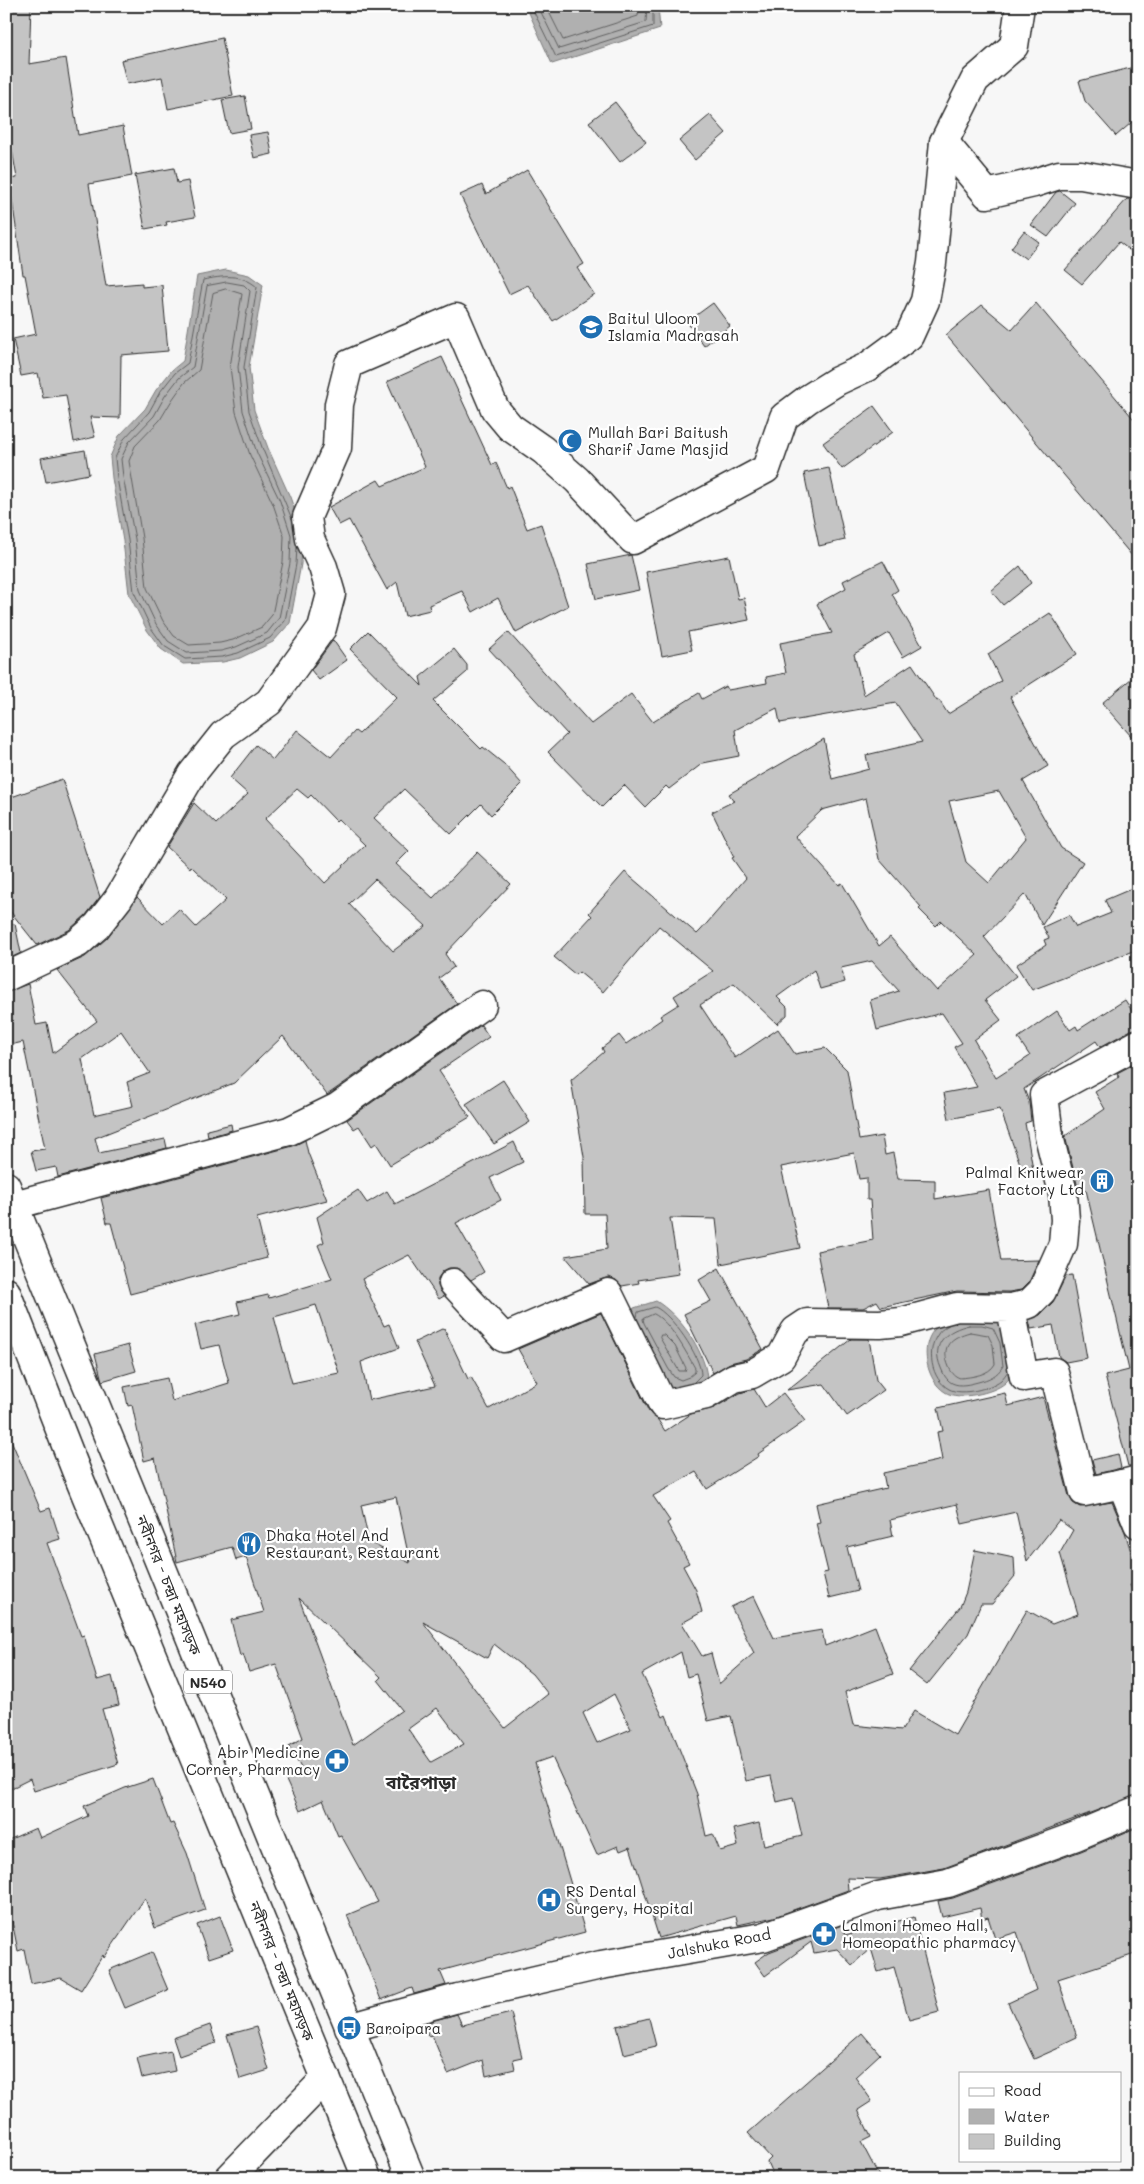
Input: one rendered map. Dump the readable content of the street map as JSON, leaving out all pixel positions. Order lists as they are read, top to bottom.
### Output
{
  "streets": {
    "main road": ["নবীনগর - চন্দ্রা মহাসড়ক", "N540", "Jalshuka Road"]
  },
  "crossings": [
    ["নবীনগর - চন্দ্রা মহাসড়ক", "Jalshuka Road"]
  ],
  "districts": ["বারৈপাড়া"],
  "places": {
    "school or university": ["Baitul Uloom Islamia Madrasah"],
    "mosque": ["Mullah Bari Baitush Sharif Jame Masjid"],
    "building": ["Palmal Knitwear Factory Ltd"],
    "restaurant": ["Dhaka Hotel And Restaurant, Restaurant"],
    "pharmacy": ["Abir Medicine Corner, Pharmacy", "Lalmoni Homeo Hall, Homeopathic pharmacy"],
    "hospital": ["RS Dental Surgery, Hospital"],
    "bus stop": ["Baroipara"]
  },
  "legend": ["Road", "Water", "Building"]
}
